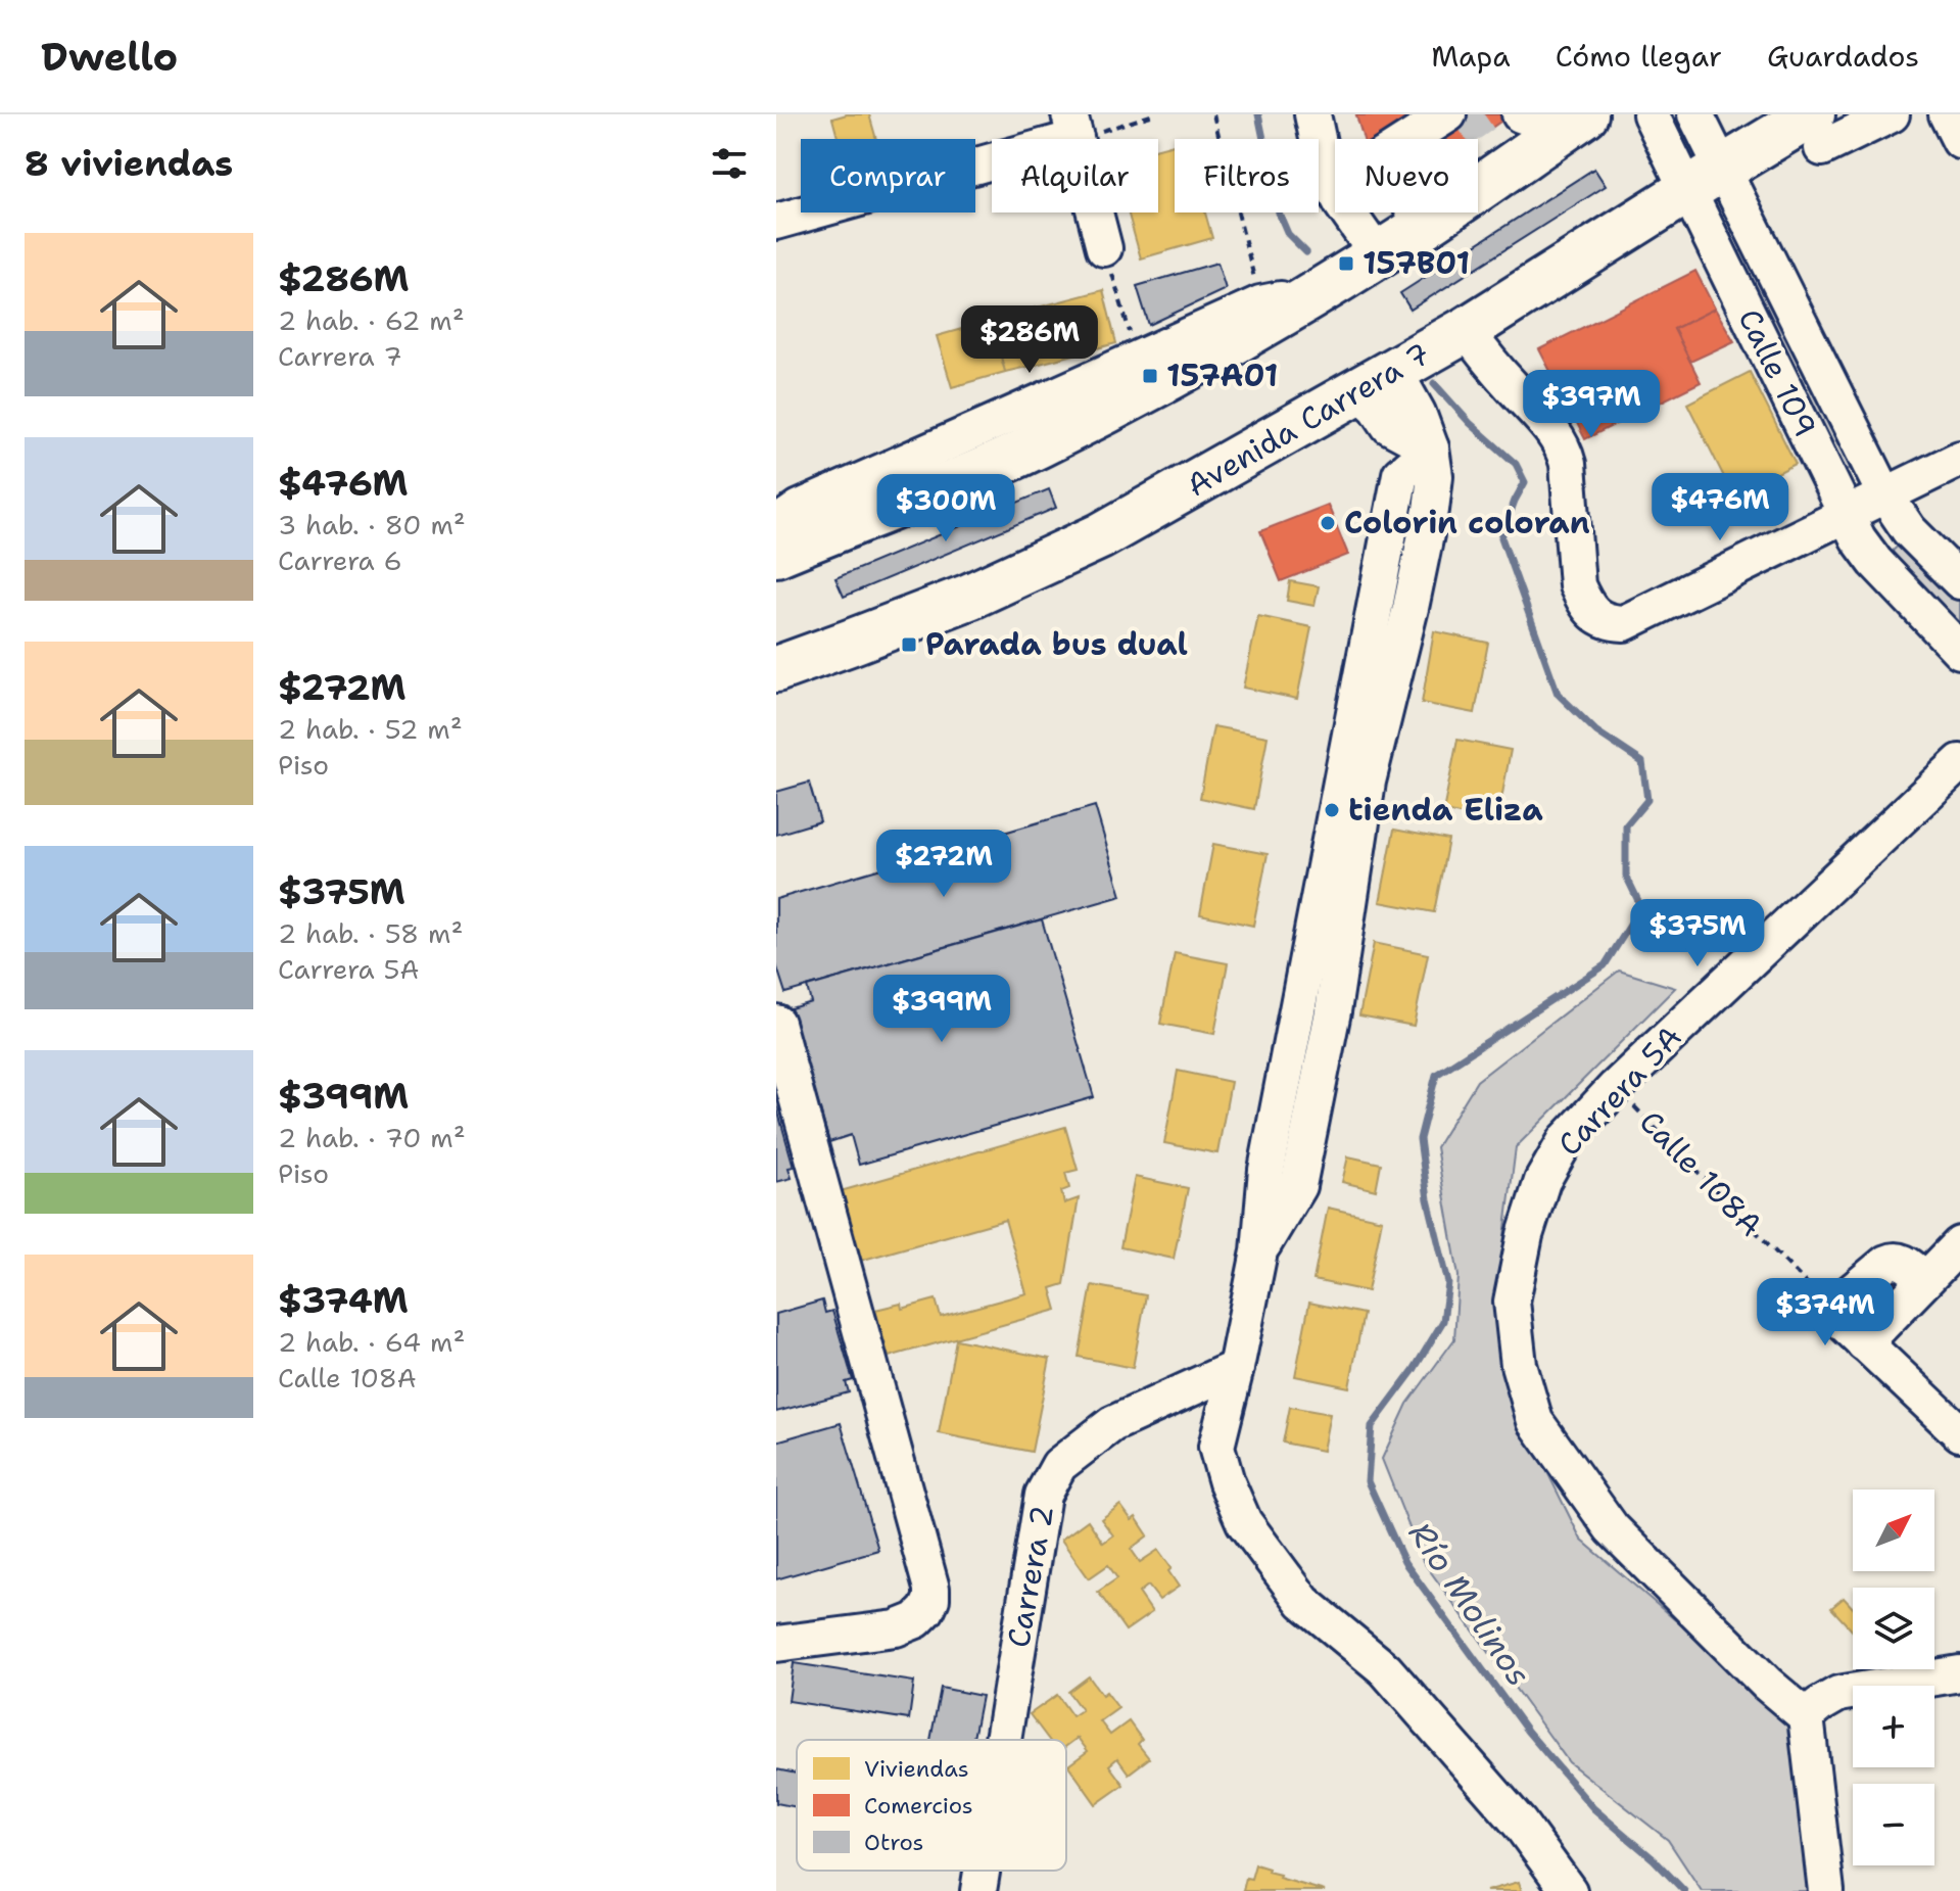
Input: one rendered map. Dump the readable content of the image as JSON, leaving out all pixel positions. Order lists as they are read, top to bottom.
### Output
{
  "streets": {
    "main road": ["Avenida Carrera 7"],
    "street": ["Calle 109", "Carrera 5A", "Carrera 2"],
    "path": ["Calle 108A"]
  },
  "crossings": [
    ["Calle 109", "Avenida Carrera 7"],
    ["Carrera 5A", "Calle 108A"]
  ],
  "water": ["Río Molinos"],
  "places": {
    "transit": ["157B01", "157A01", "Parada bus dual"],
    "other": ["Colorin coloran", "tienda Eliza"]
  },
  "legend": ["Viviendas", "Comercios", "Otros"],
  "north": "top right",
  "page": {
    "header": "Dwello",
    "nav": ["Mapa", "Cómo llegar", "Guardados"],
    "heading": "8 viviendas",
    "chip": [
      "Comprar",
      "Alquilar",
      "Filtros",
      "Nuevo"
    ],
    "list": [
      {
        "name": "$286M",
        "note": "2 hab. · 62 m² · Carrera 7"
      },
      {
        "name": "$476M",
        "note": "3 hab. · 80 m² · Carrera 6"
      },
      {
        "name": "$272M",
        "note": "2 hab. · 52 m² · Piso"
      },
      {
        "name": "$375M",
        "note": "2 hab. · 58 m² · Carrera 5A"
      },
      {
        "name": "$399M",
        "note": "2 hab. · 70 m² · Piso"
      },
      {
        "name": "$374M",
        "note": "2 hab. · 64 m² · Calle 108A"
      }
    ],
    "price": [
      "$286M",
      "$397M",
      "$476M",
      "$300M",
      "$272M",
      "$375M",
      "$399M",
      "$374M"
    ],
    "map_buttons": ["+", "−"]
  }
}
